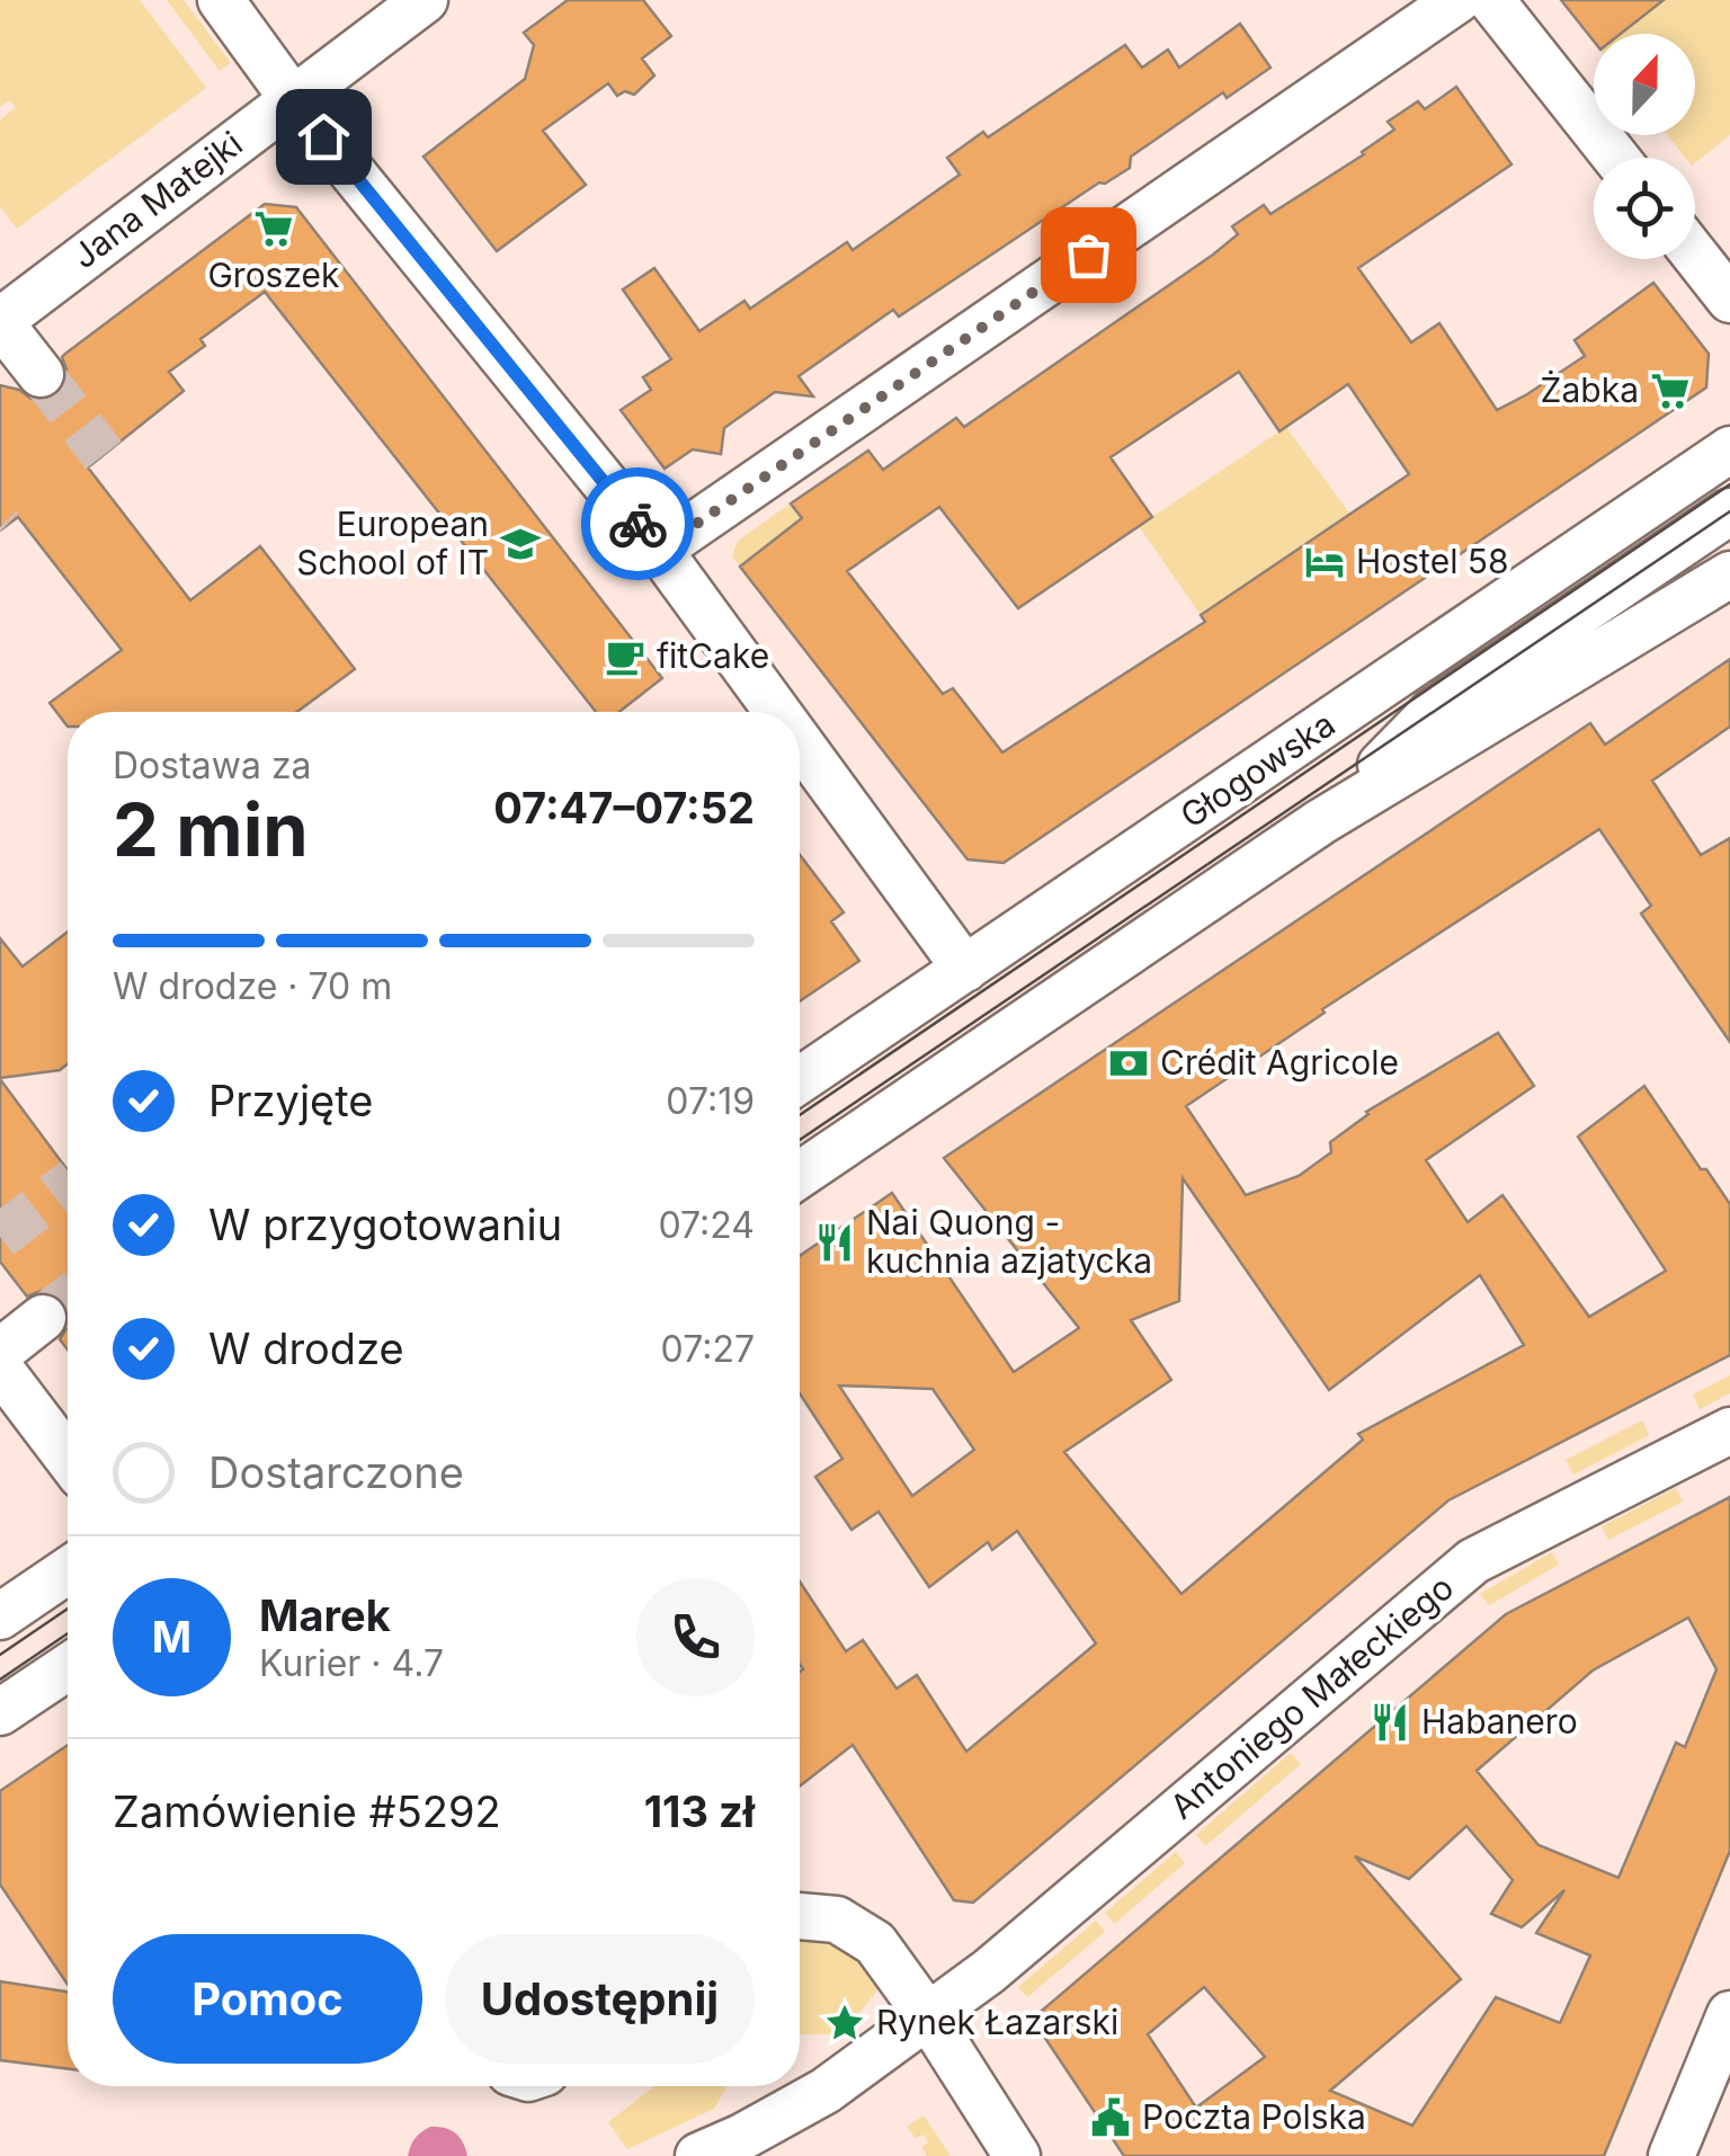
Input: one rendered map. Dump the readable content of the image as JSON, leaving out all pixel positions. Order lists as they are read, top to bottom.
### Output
{
  "streets": {
    "street": ["Jana Matejki", "Głogowska", "Antoniego Małeckiego"]
  },
  "places": {
    "supermarket": ["Groszek", "Żabka"],
    "school or university": ["European School of IT"],
    "hotel": ["Hostel 58"],
    "cafe": ["fitCake"],
    "bank": ["Crédit Agricole"],
    "restaurant": ["Nai Quong - kuchnia azjatycka", "Habanero"],
    "place": ["Rynek Łazarski"],
    "public building": ["Poczta Polska"]
  },
  "north": "top",
  "page": {
    "heading": ["2 min", "Dostawa za", "07:47–07:52"],
    "panel": [
      "Marek",
      "Kurier · 4.7",
      "Zamówienie #5292",
      "113 zł"
    ],
    "bar": "W drodze · 70 m",
    "list": [
      ["Przyjęte", "07:19"],
      ["W przygotowaniu", "07:24"],
      ["W drodze", "07:27"],
      "Dostarczone"
    ],
    "round": "M",
    "buttons": ["Pomoc", "Udostępnij"]
  }
}
